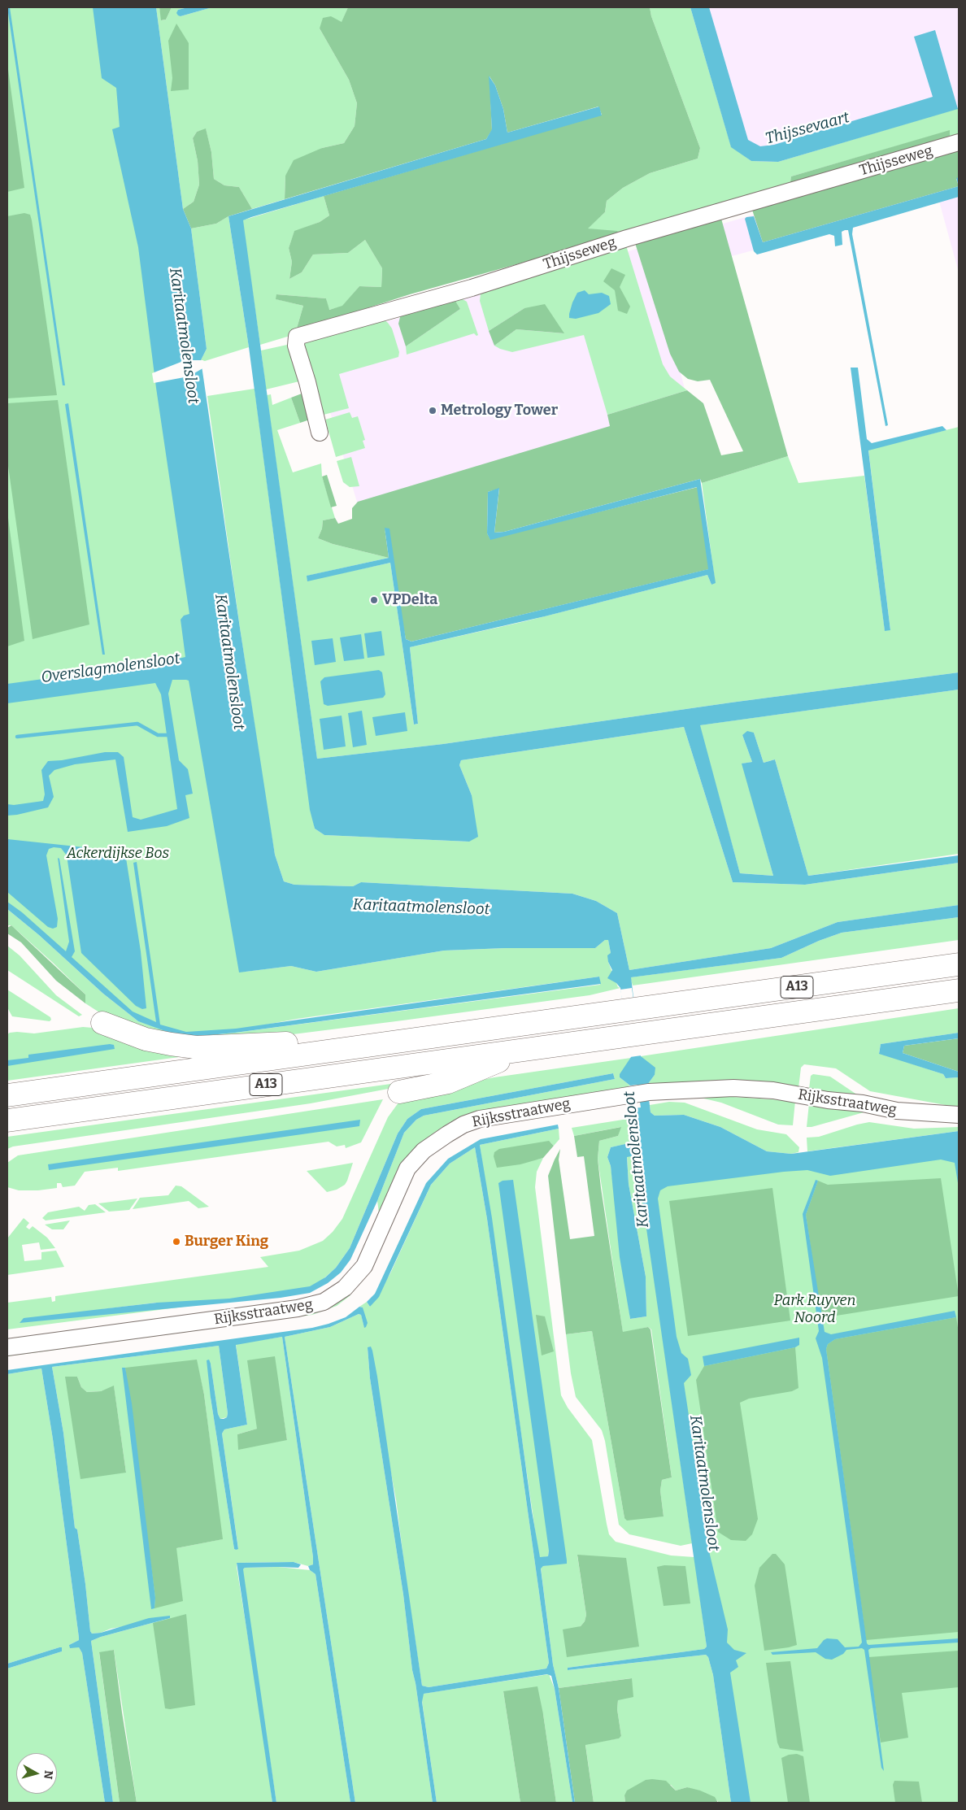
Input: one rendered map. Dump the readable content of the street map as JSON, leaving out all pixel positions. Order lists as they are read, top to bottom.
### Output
{
  "streets": {
    "highway": ["A13"],
    "street": ["Thijsseweg", "Rijksstraatweg"]
  },
  "water": ["Thijssevaart", "Karitaatmolensloot", "Overslagmolensloot"],
  "parks": ["Ackerdijkse Bos", "Park Ruyven Noord"],
  "places": ["Metrology Tower", "VPDelta", "Burger King"],
  "north": "right"
}
